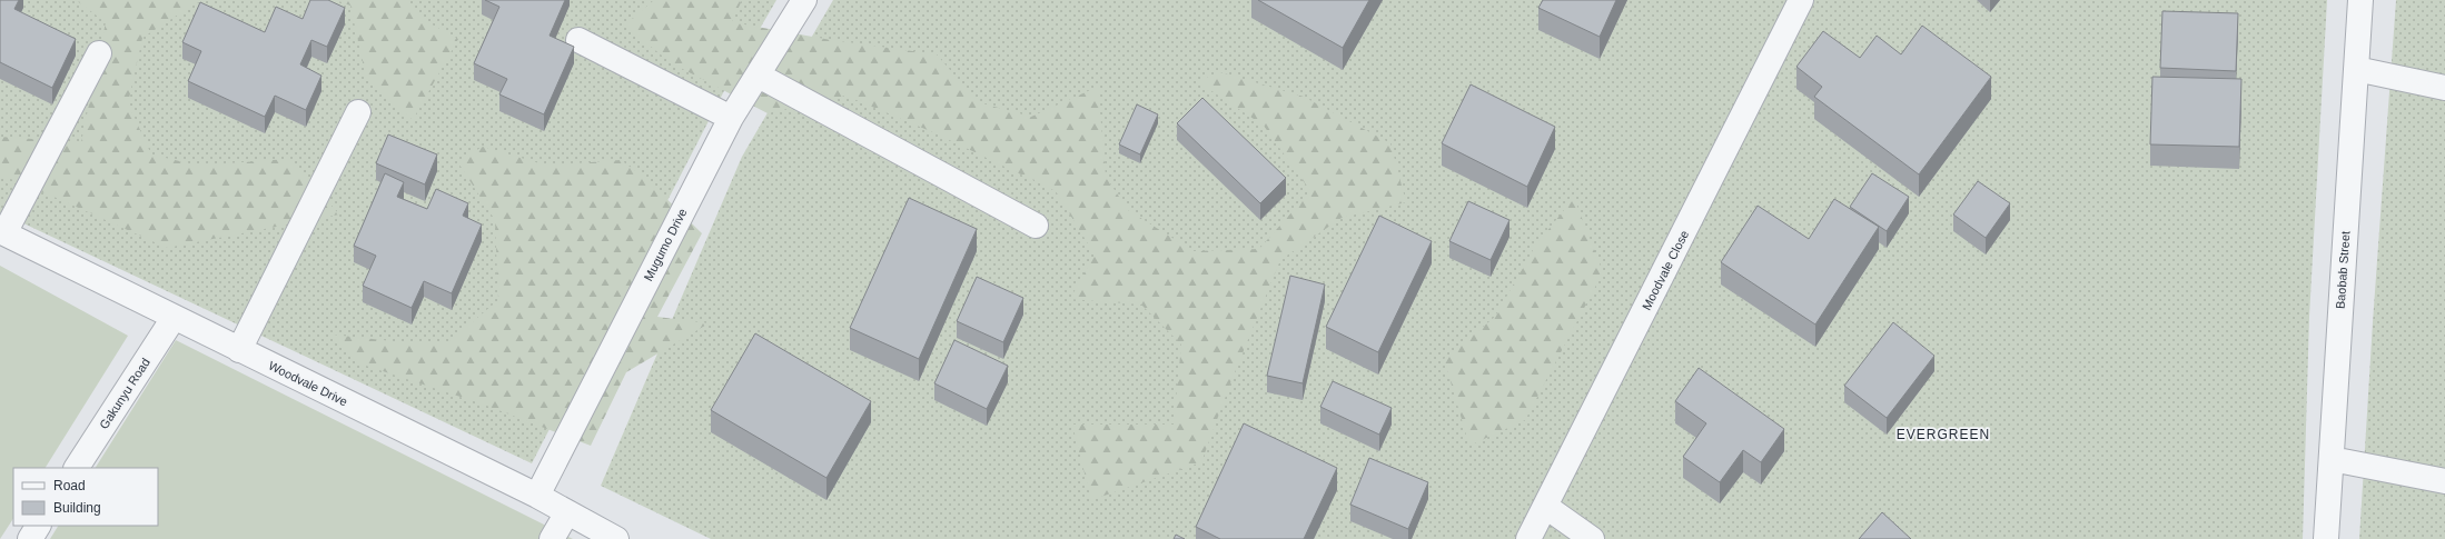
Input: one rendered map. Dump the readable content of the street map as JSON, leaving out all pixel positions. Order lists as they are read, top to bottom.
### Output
{
  "streets": {
    "street": [
      "Mugumo Drive",
      "Moodvale Close",
      "Baobab Street",
      "Woodvale Drive",
      "Gakunyu Road"
    ]
  },
  "crossings": [
    ["Mugumo Drive", "Woodvale Drive"],
    ["Woodvale Drive", "Gakunyu Road"]
  ],
  "districts": ["EVERGREEN"],
  "legend": ["Road", "Building"]
}
